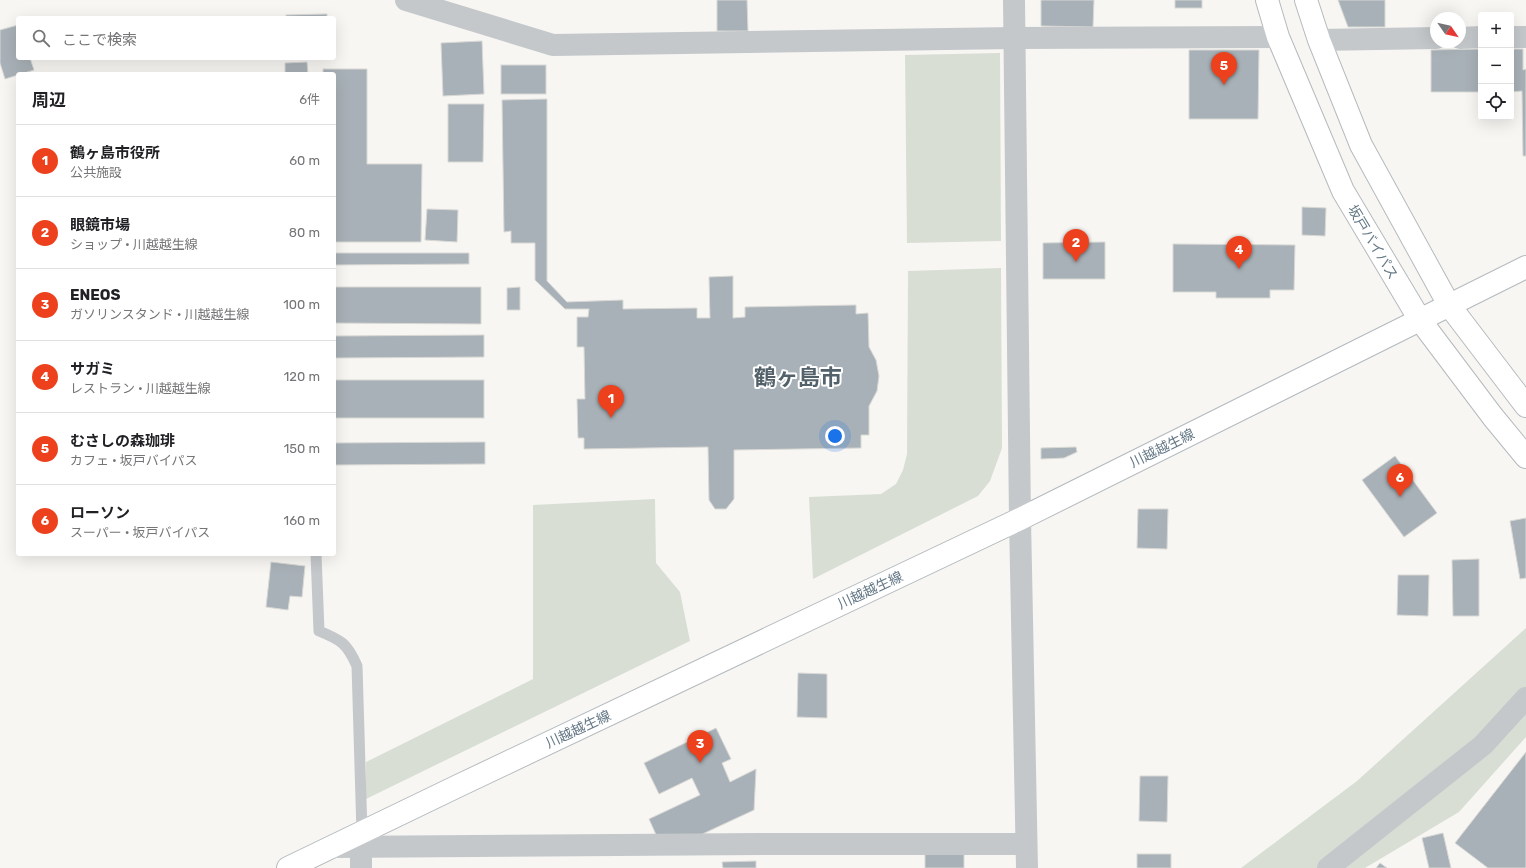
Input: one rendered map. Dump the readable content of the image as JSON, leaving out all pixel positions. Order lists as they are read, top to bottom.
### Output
{
  "streets": {
    "main road": ["坂戸バイパス", "川越越生線"]
  },
  "crossings": [
    ["坂戸バイパス", "川越越生線"]
  ],
  "districts": ["鶴ヶ島市"],
  "north": "bottom right",
  "page": {
    "map_buttons": ["+", "−"],
    "search": "ここで検索",
    "pins": [
      "5",
      "2",
      "4",
      "1",
      "6",
      "3"
    ],
    "heading": ["周辺", "6件"],
    "list": [
      {
        "mark": "1",
        "name": "鶴ヶ島市役所",
        "note": "公共施設",
        "value": "60 m"
      },
      {
        "mark": "2",
        "name": "眼鏡市場",
        "note": "ショップ · 川越越生線",
        "value": "80 m"
      },
      {
        "mark": "3",
        "name": "ENEOS",
        "note": "ガソリンスタンド · 川越越生線",
        "value": "100 m"
      },
      {
        "mark": "4",
        "name": "サガミ",
        "note": "レストラン · 川越越生線",
        "value": "120 m"
      },
      {
        "mark": "5",
        "name": "むさしの森珈琲",
        "note": "カフェ · 坂戸バイパス",
        "value": "150 m"
      },
      {
        "mark": "6",
        "name": "ローソン",
        "note": "スーパー · 坂戸バイパス",
        "value": "160 m"
      }
    ]
  }
}
